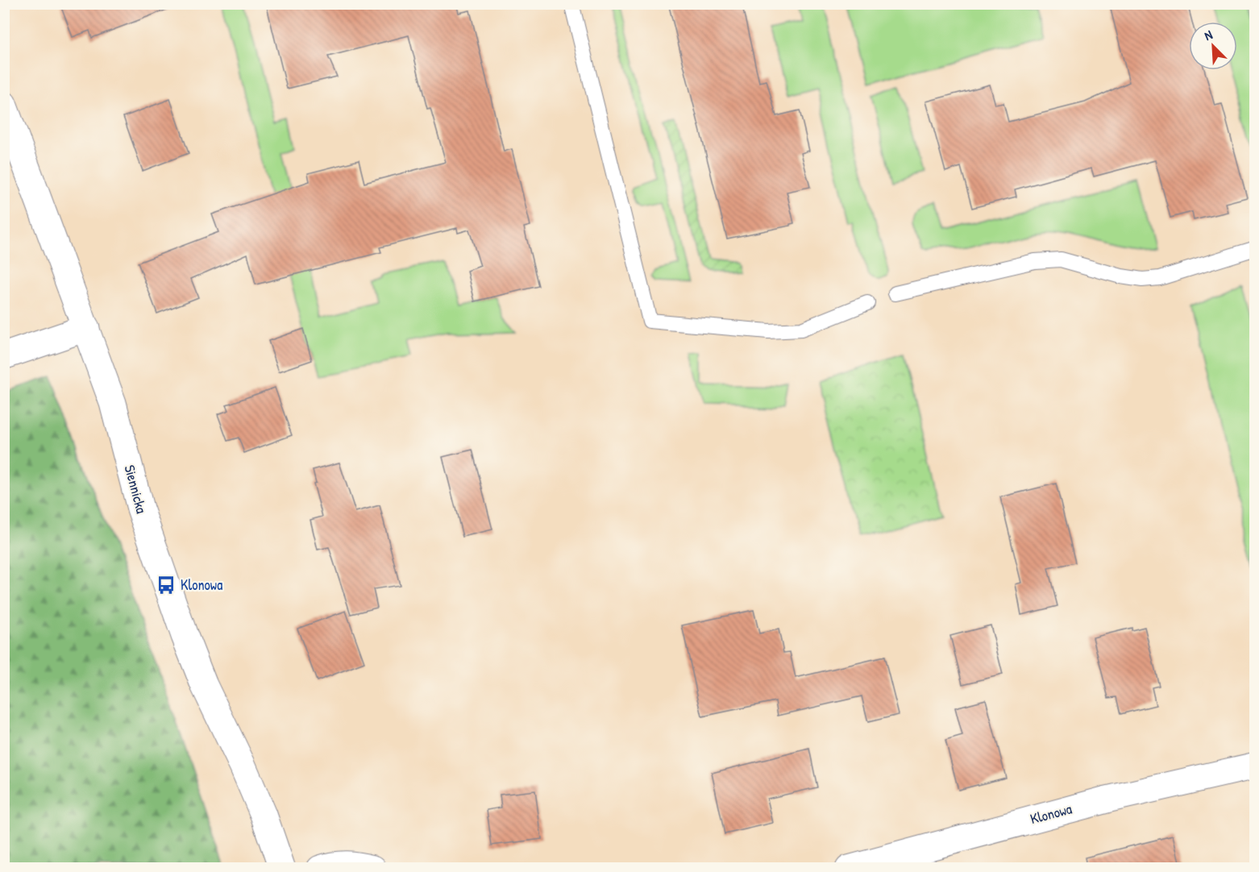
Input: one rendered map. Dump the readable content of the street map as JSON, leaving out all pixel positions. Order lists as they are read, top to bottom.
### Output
{
  "streets": {
    "main road": ["Siennicka", "Klonowa"]
  },
  "places": {
    "bus stop": ["Klonowa"]
  },
  "north": "top left"
}
